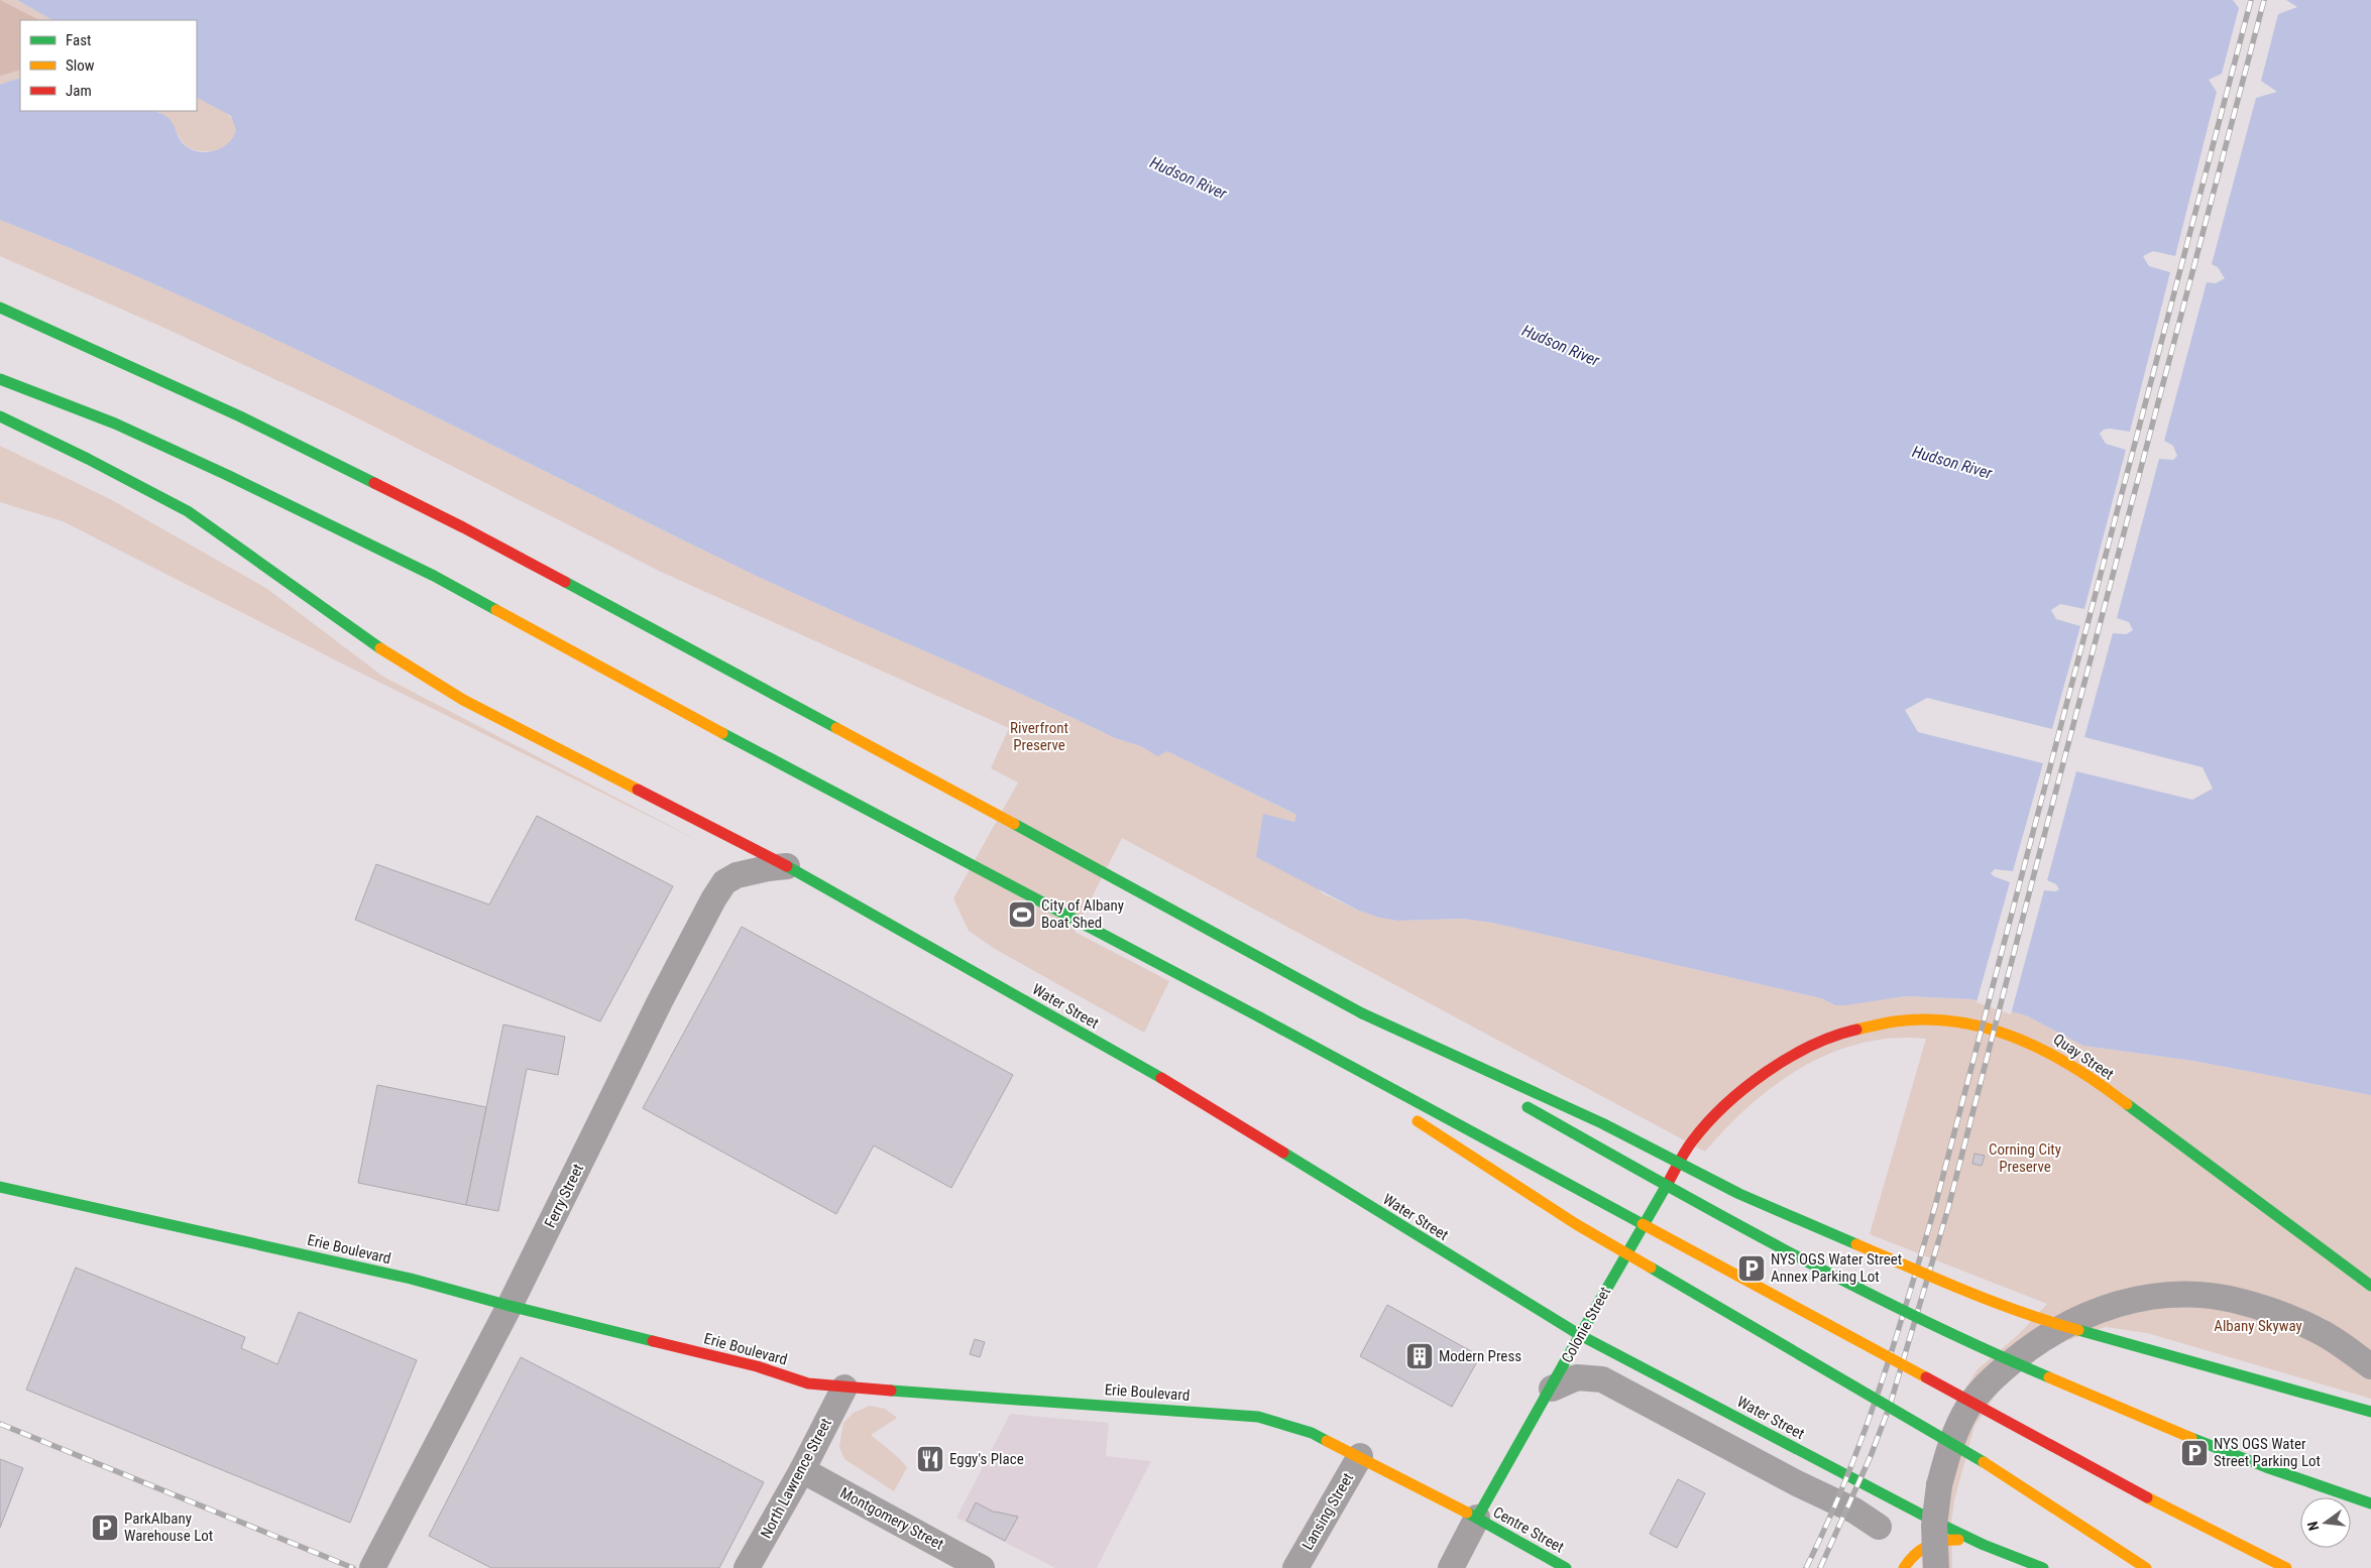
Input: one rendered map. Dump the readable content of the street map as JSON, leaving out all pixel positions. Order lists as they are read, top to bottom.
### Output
{
  "streets": {
    "main road": [
      "Water Street",
      "Quay Street",
      "Erie Boulevard",
      "Colonie Street",
      "Centre Street"
    ],
    "street": [
      "Ferry Street",
      "North Lawrence Street",
      "Lansing Street",
      "Montgomery Street"
    ]
  },
  "crossings": [
    ["Water Street", "Ferry Street"],
    ["Water Street", "Colonie Street"],
    ["Quay Street", "Colonie Street"],
    ["Ferry Street", "Erie Boulevard"],
    ["Erie Boulevard", "Colonie Street"],
    ["Erie Boulevard", "North Lawrence Street"],
    ["Erie Boulevard", "Lansing Street"],
    ["Erie Boulevard", "Centre Street"],
    ["Colonie Street", "Centre Street"],
    ["North Lawrence Street", "Montgomery Street"]
  ],
  "water": ["Hudson River"],
  "parks": ["Riverfront Preserve", "Corning City Preserve", "Albany Skyway"],
  "places": {
    "sports": ["City of Albany Boat Shed"],
    "parking": ["NYS OGS Water Street Annex Parking Lot", "NYS OGS Water Street Parking Lot", "ParkAlbany Warehouse Lot"],
    "building": ["Modern Press"],
    "restaurant": ["Eggy's Place"]
  },
  "legend": ["Fast", "Slow", "Jam"],
  "north": "left"
}
